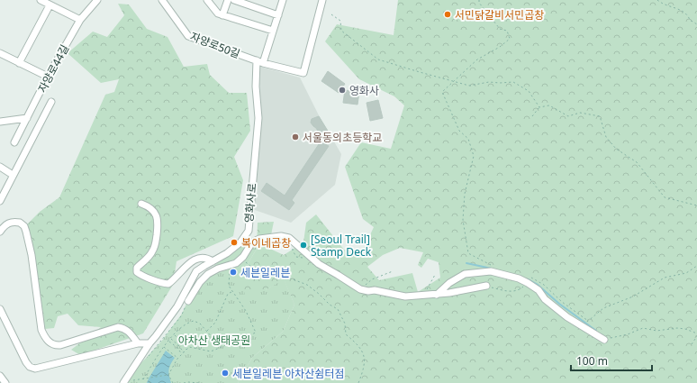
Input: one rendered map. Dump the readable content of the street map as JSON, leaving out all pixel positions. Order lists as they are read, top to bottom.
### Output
{
  "streets": {
    "street": ["자양로50길", "자양로44길", "영화사로"]
  },
  "crossings": [
    ["자양로50길", "영화사로"]
  ],
  "parks": ["아차산 생태공원"],
  "places": [
    "서민닭갈비서민곱창",
    "영화사",
    "서울동의초등학교",
    "복이네곱창",
    "[Seoul Trail] Stamp Deck",
    "세븐일레븐",
    "세븐일레븐 아차산쉼터점"
  ],
  "scale_bar": "100 m"
}
